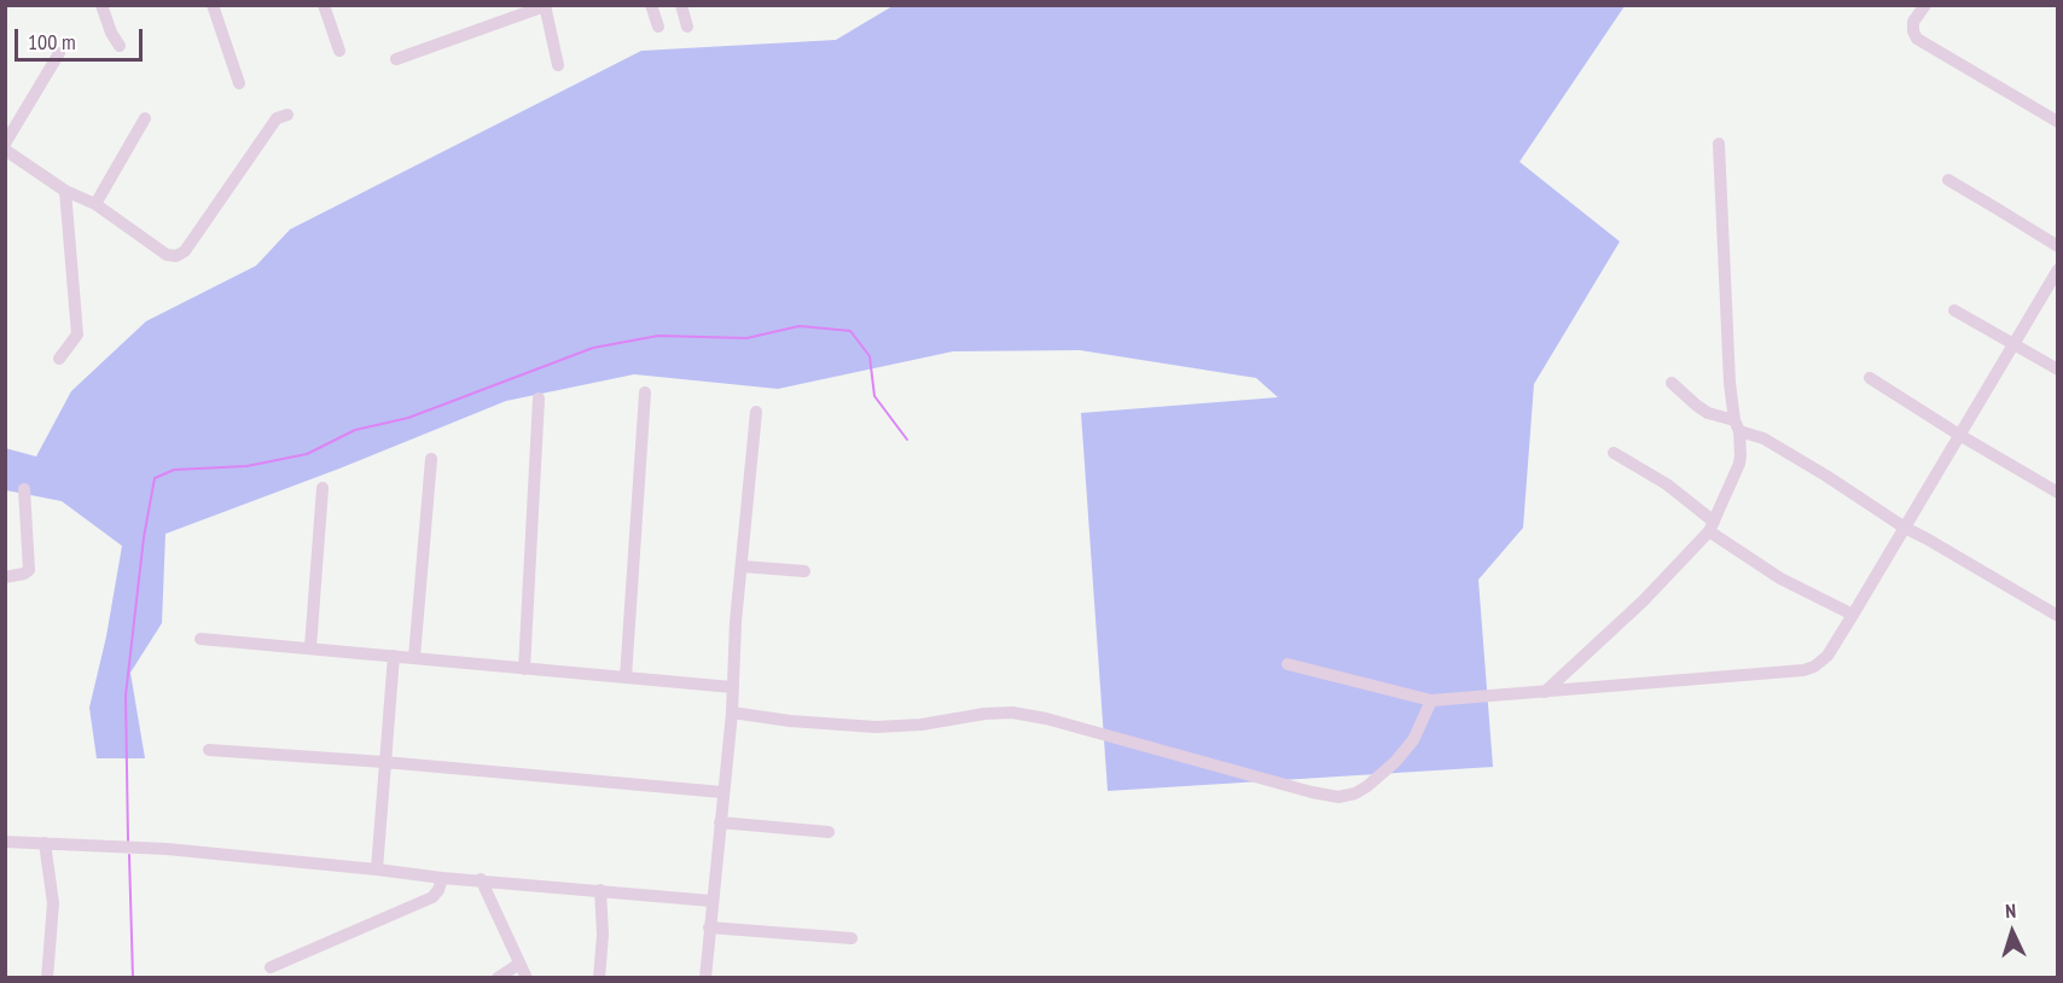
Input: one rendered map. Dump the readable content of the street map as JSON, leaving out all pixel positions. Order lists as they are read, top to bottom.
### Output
{
  "scale_bar": "100 m",
  "north": "top"
}
